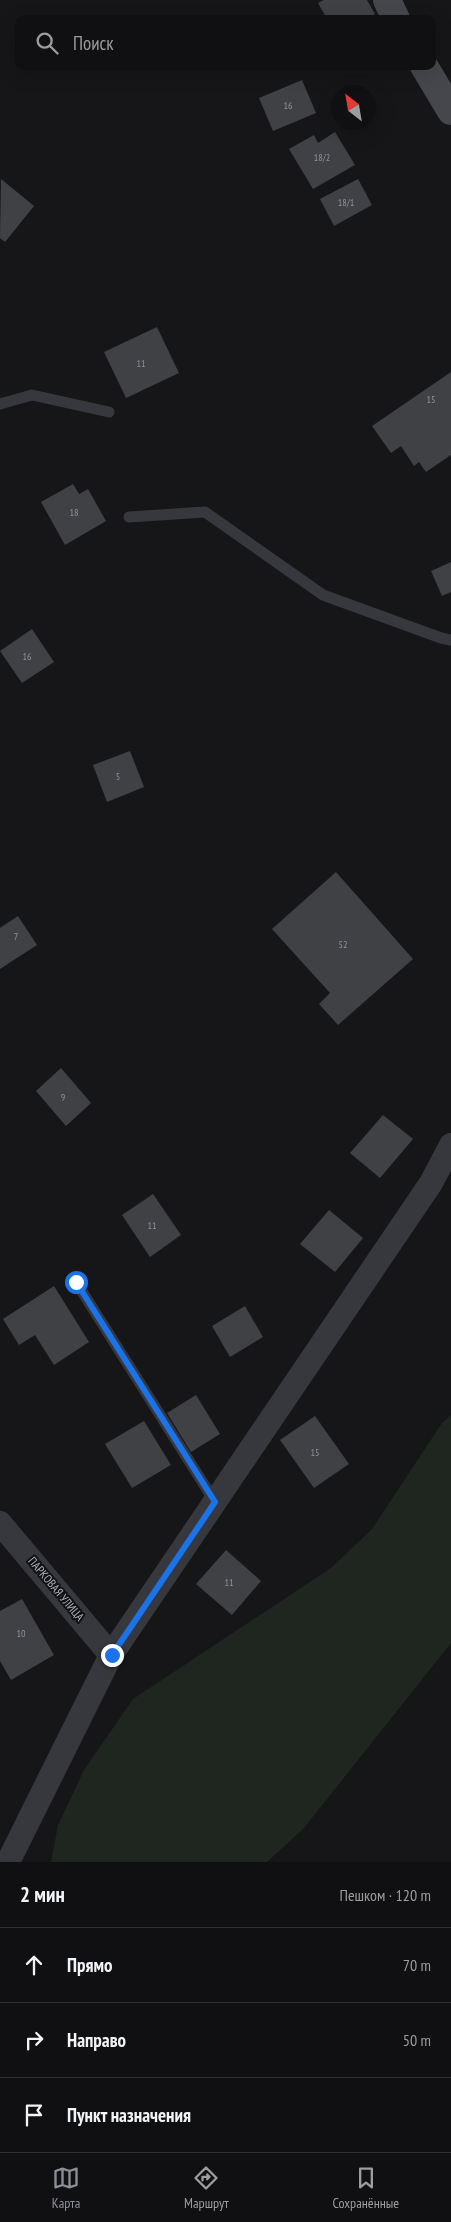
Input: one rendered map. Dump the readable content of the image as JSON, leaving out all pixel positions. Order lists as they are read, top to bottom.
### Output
{
  "streets": {
    "street": ["ПАРКОВАЯ УЛИЦА"]
  },
  "house_numbers": [
    "16",
    "18/2",
    "18/1",
    "11",
    "15",
    "18",
    "16",
    "5",
    "7",
    "52",
    "9",
    "11",
    "15",
    "11",
    "10"
  ],
  "north": "top left",
  "page": {
    "search": "Поиск",
    "heading": ["2 мин", "Пешком · 120 m"],
    "list": [
      ["Прямо", "70 m"],
      ["Направо", "50 m"],
      "Пункт назначения"
    ],
    "nav": ["Карта", "Маршрут", "Сохранённые"]
  }
}
